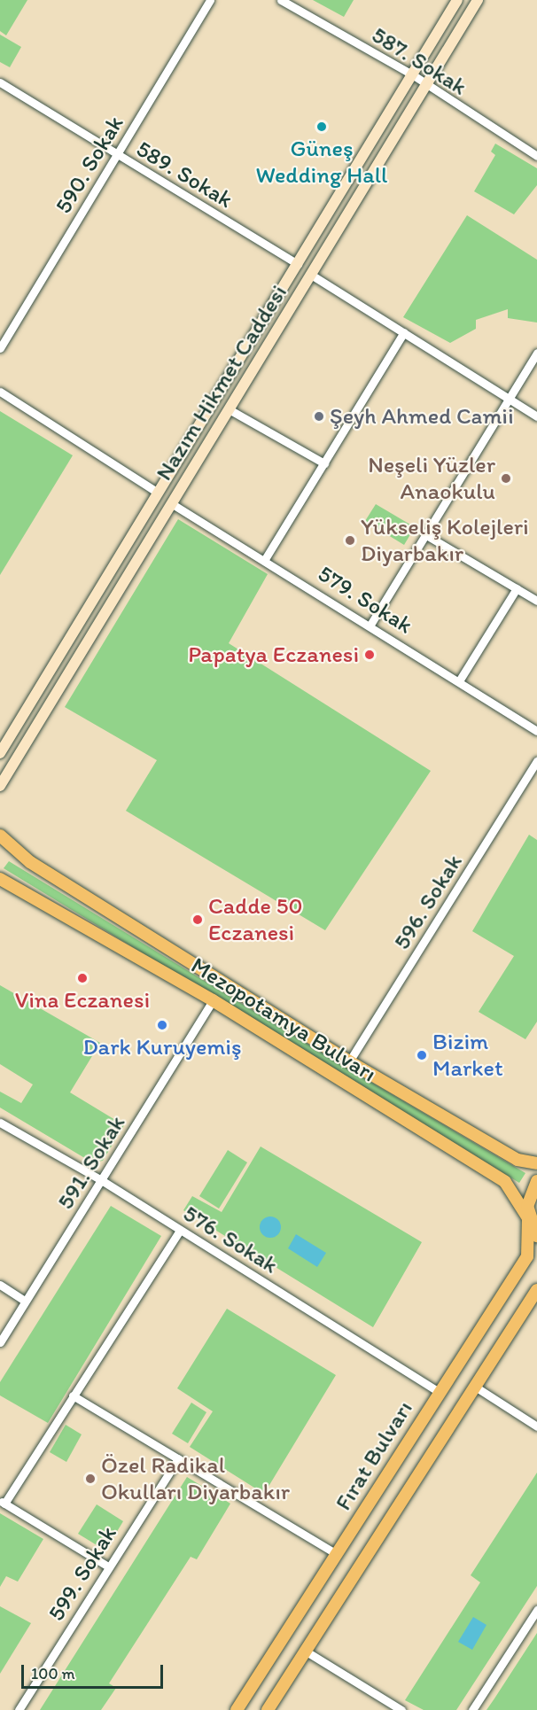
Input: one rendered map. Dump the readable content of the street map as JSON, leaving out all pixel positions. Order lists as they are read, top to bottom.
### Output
{
  "streets": {
    "main road": ["Nazım Hikmet Caddesi", "Mezopotamya Bulvarı", "Fırat Bulvarı"],
    "street": [
      "587. Sokak",
      "590. Sokak",
      "589. Sokak",
      "579. Sokak",
      "596. Sokak",
      "591. Sokak",
      "576. Sokak",
      "599. Sokak"
    ]
  },
  "crossings": [
    ["587. Sokak", "Nazım Hikmet Caddesi"],
    ["590. Sokak", "589. Sokak"],
    ["589. Sokak", "Nazım Hikmet Caddesi"],
    ["Nazım Hikmet Caddesi", "579. Sokak"],
    ["596. Sokak", "Mezopotamya Bulvarı"],
    ["Mezopotamya Bulvarı", "591. Sokak"],
    ["Mezopotamya Bulvarı", "Fırat Bulvarı"],
    ["591. Sokak", "576. Sokak"],
    ["576. Sokak", "Fırat Bulvarı"]
  ],
  "places": [
    "Güneş Wedding Hall",
    "Şeyh Ahmed Camii",
    "Neşeli Yüzler Anaokulu",
    "Yükseliş Kolejleri Diyarbakır",
    "Papatya Eczanesi",
    "Cadde 50 Eczanesi",
    "Vina Eczanesi",
    "Dark Kuruyemiş",
    "Bizim Market",
    "Özel Radikal Okulları Diyarbakır"
  ],
  "scale_bar": "100 m"
}
